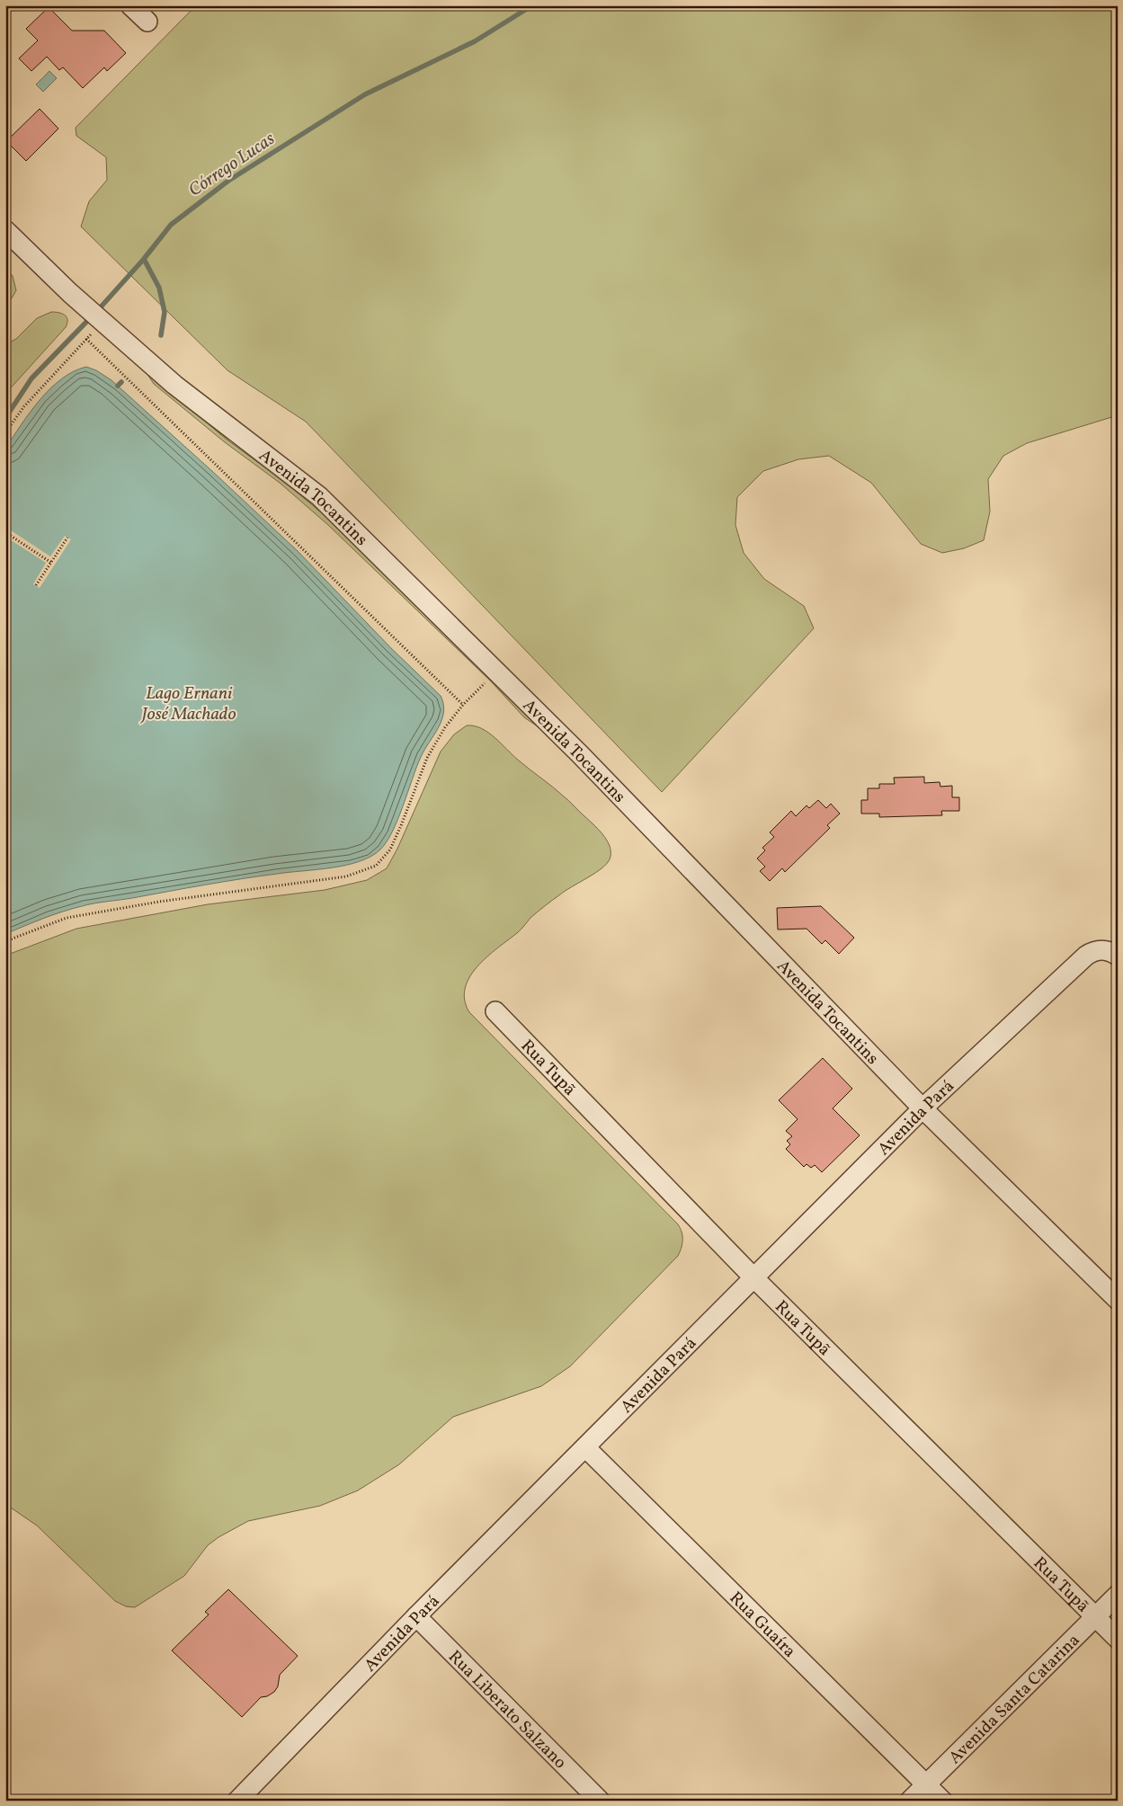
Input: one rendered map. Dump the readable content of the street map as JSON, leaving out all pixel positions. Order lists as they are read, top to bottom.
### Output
{
  "streets": {
    "street": [
      "Avenida Tocantins",
      "Rua Tupã",
      "Avenida Pará",
      "Rua Guaíra",
      "Avenida Santa Catarina",
      "Rua Liberato Salzano"
    ]
  },
  "crossings": [
    ["Avenida Tocantins", "Avenida Pará"],
    ["Rua Tupã", "Avenida Pará"],
    ["Rua Tupã", "Avenida Santa Catarina"],
    ["Avenida Pará", "Rua Guaíra"],
    ["Avenida Pará", "Rua Liberato Salzano"],
    ["Rua Guaíra", "Avenida Santa Catarina"]
  ],
  "water": ["Córrego Lucas", "Lago Ernani José Machado"]
}
